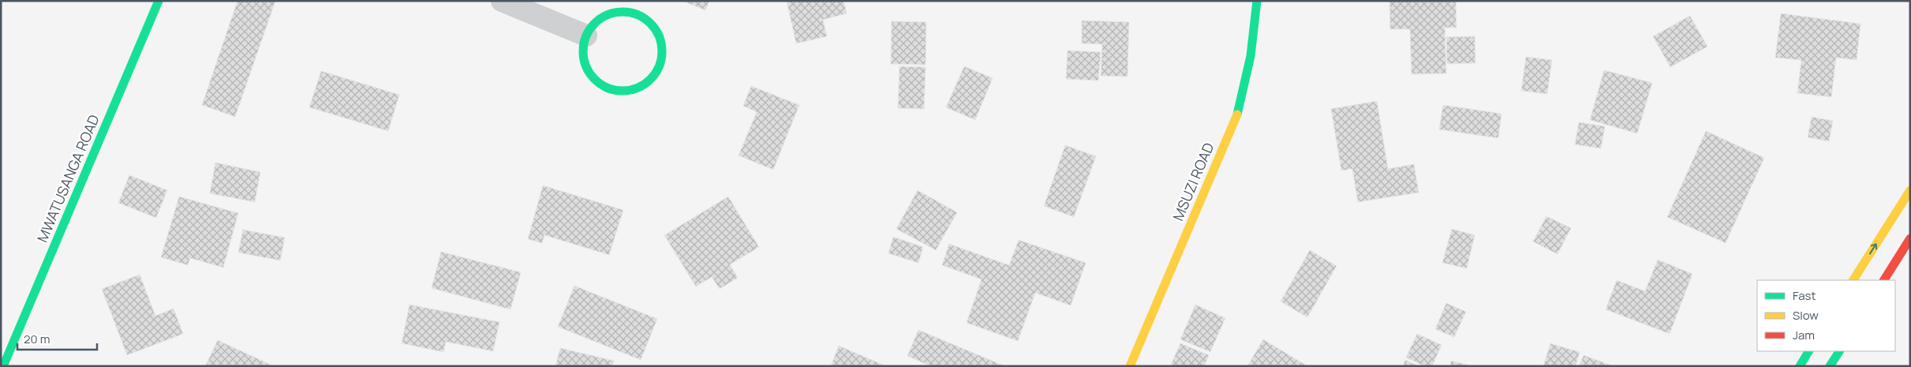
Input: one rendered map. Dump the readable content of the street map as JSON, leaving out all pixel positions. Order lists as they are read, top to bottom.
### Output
{
  "streets": {
    "street": ["MWATUSANGA ROAD", "MSUZI ROAD"]
  },
  "legend": ["Fast", "Slow", "Jam"],
  "scale_bar": "20 m"
}
